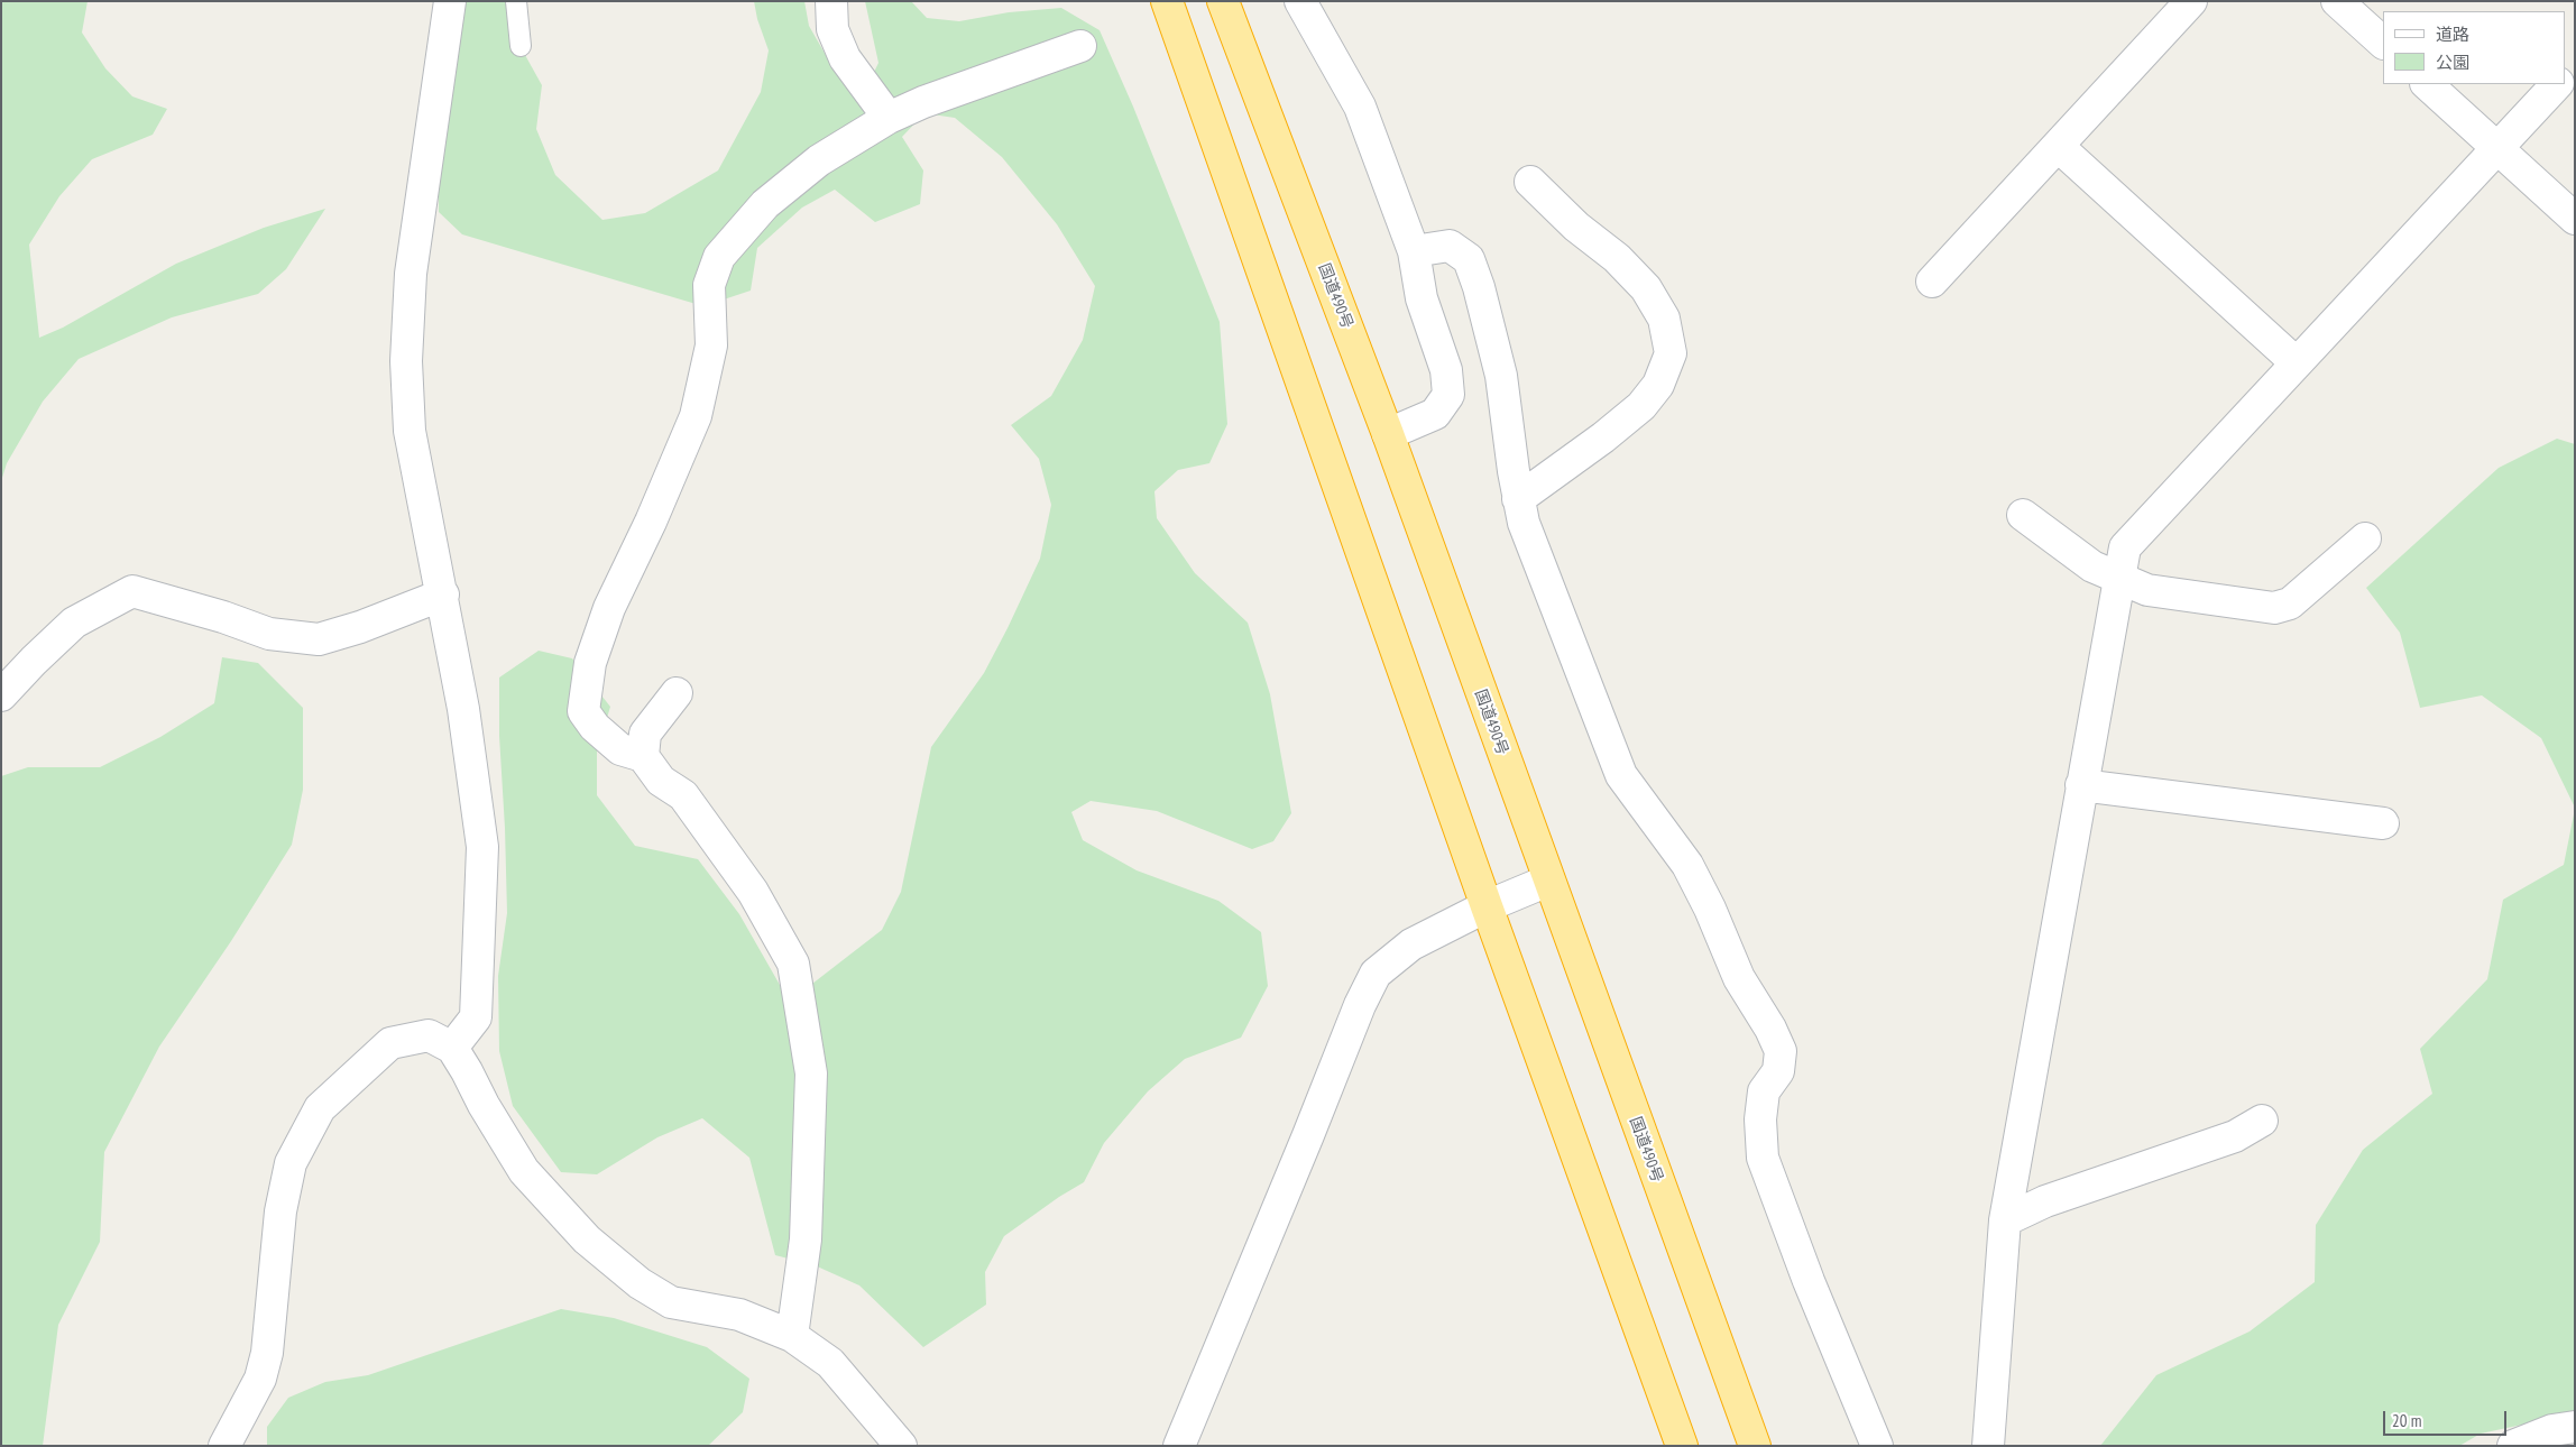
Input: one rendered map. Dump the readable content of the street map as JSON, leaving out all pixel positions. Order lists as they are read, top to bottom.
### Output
{
  "streets": {
    "highway": ["国道490号"]
  },
  "legend": ["道路", "公園"],
  "scale_bar": "20 m"
}
